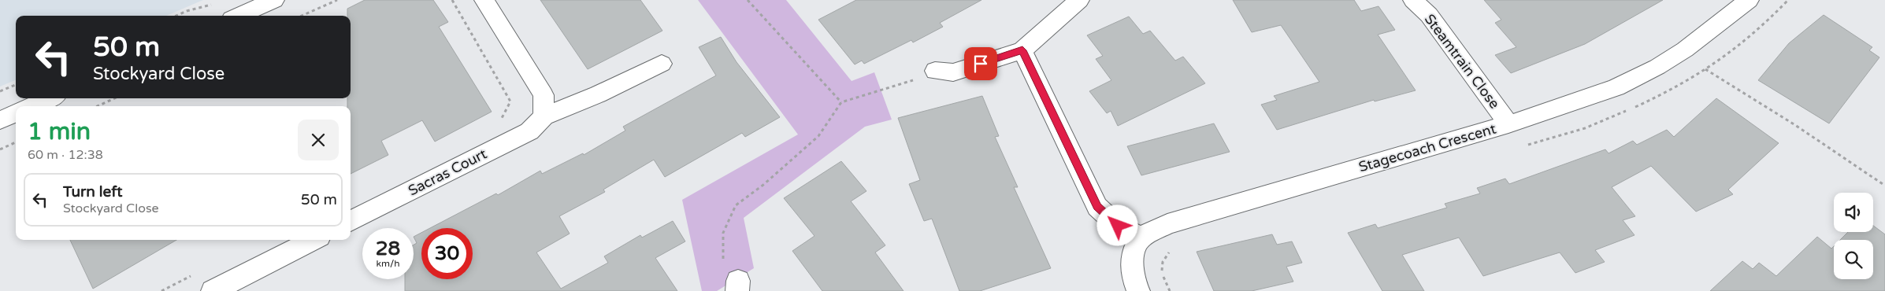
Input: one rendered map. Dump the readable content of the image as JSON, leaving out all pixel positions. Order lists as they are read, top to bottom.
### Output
{
  "streets": {
    "street": ["Steamtrain Close", "Stagecoach Crescent", "Sacras Court"]
  },
  "crossings": [
    ["Steamtrain Close", "Stagecoach Crescent"]
  ],
  "page": {
    "turn": ["50 m", "Stockyard Close"],
    "heading": ["1 min", "60 m · 12:38"],
    "list": [
      {
        "name": "Turn left",
        "note": "Stockyard Close",
        "value": "50 m"
      }
    ],
    "speed": "28 km/h",
    "limit": "30"
  }
}
